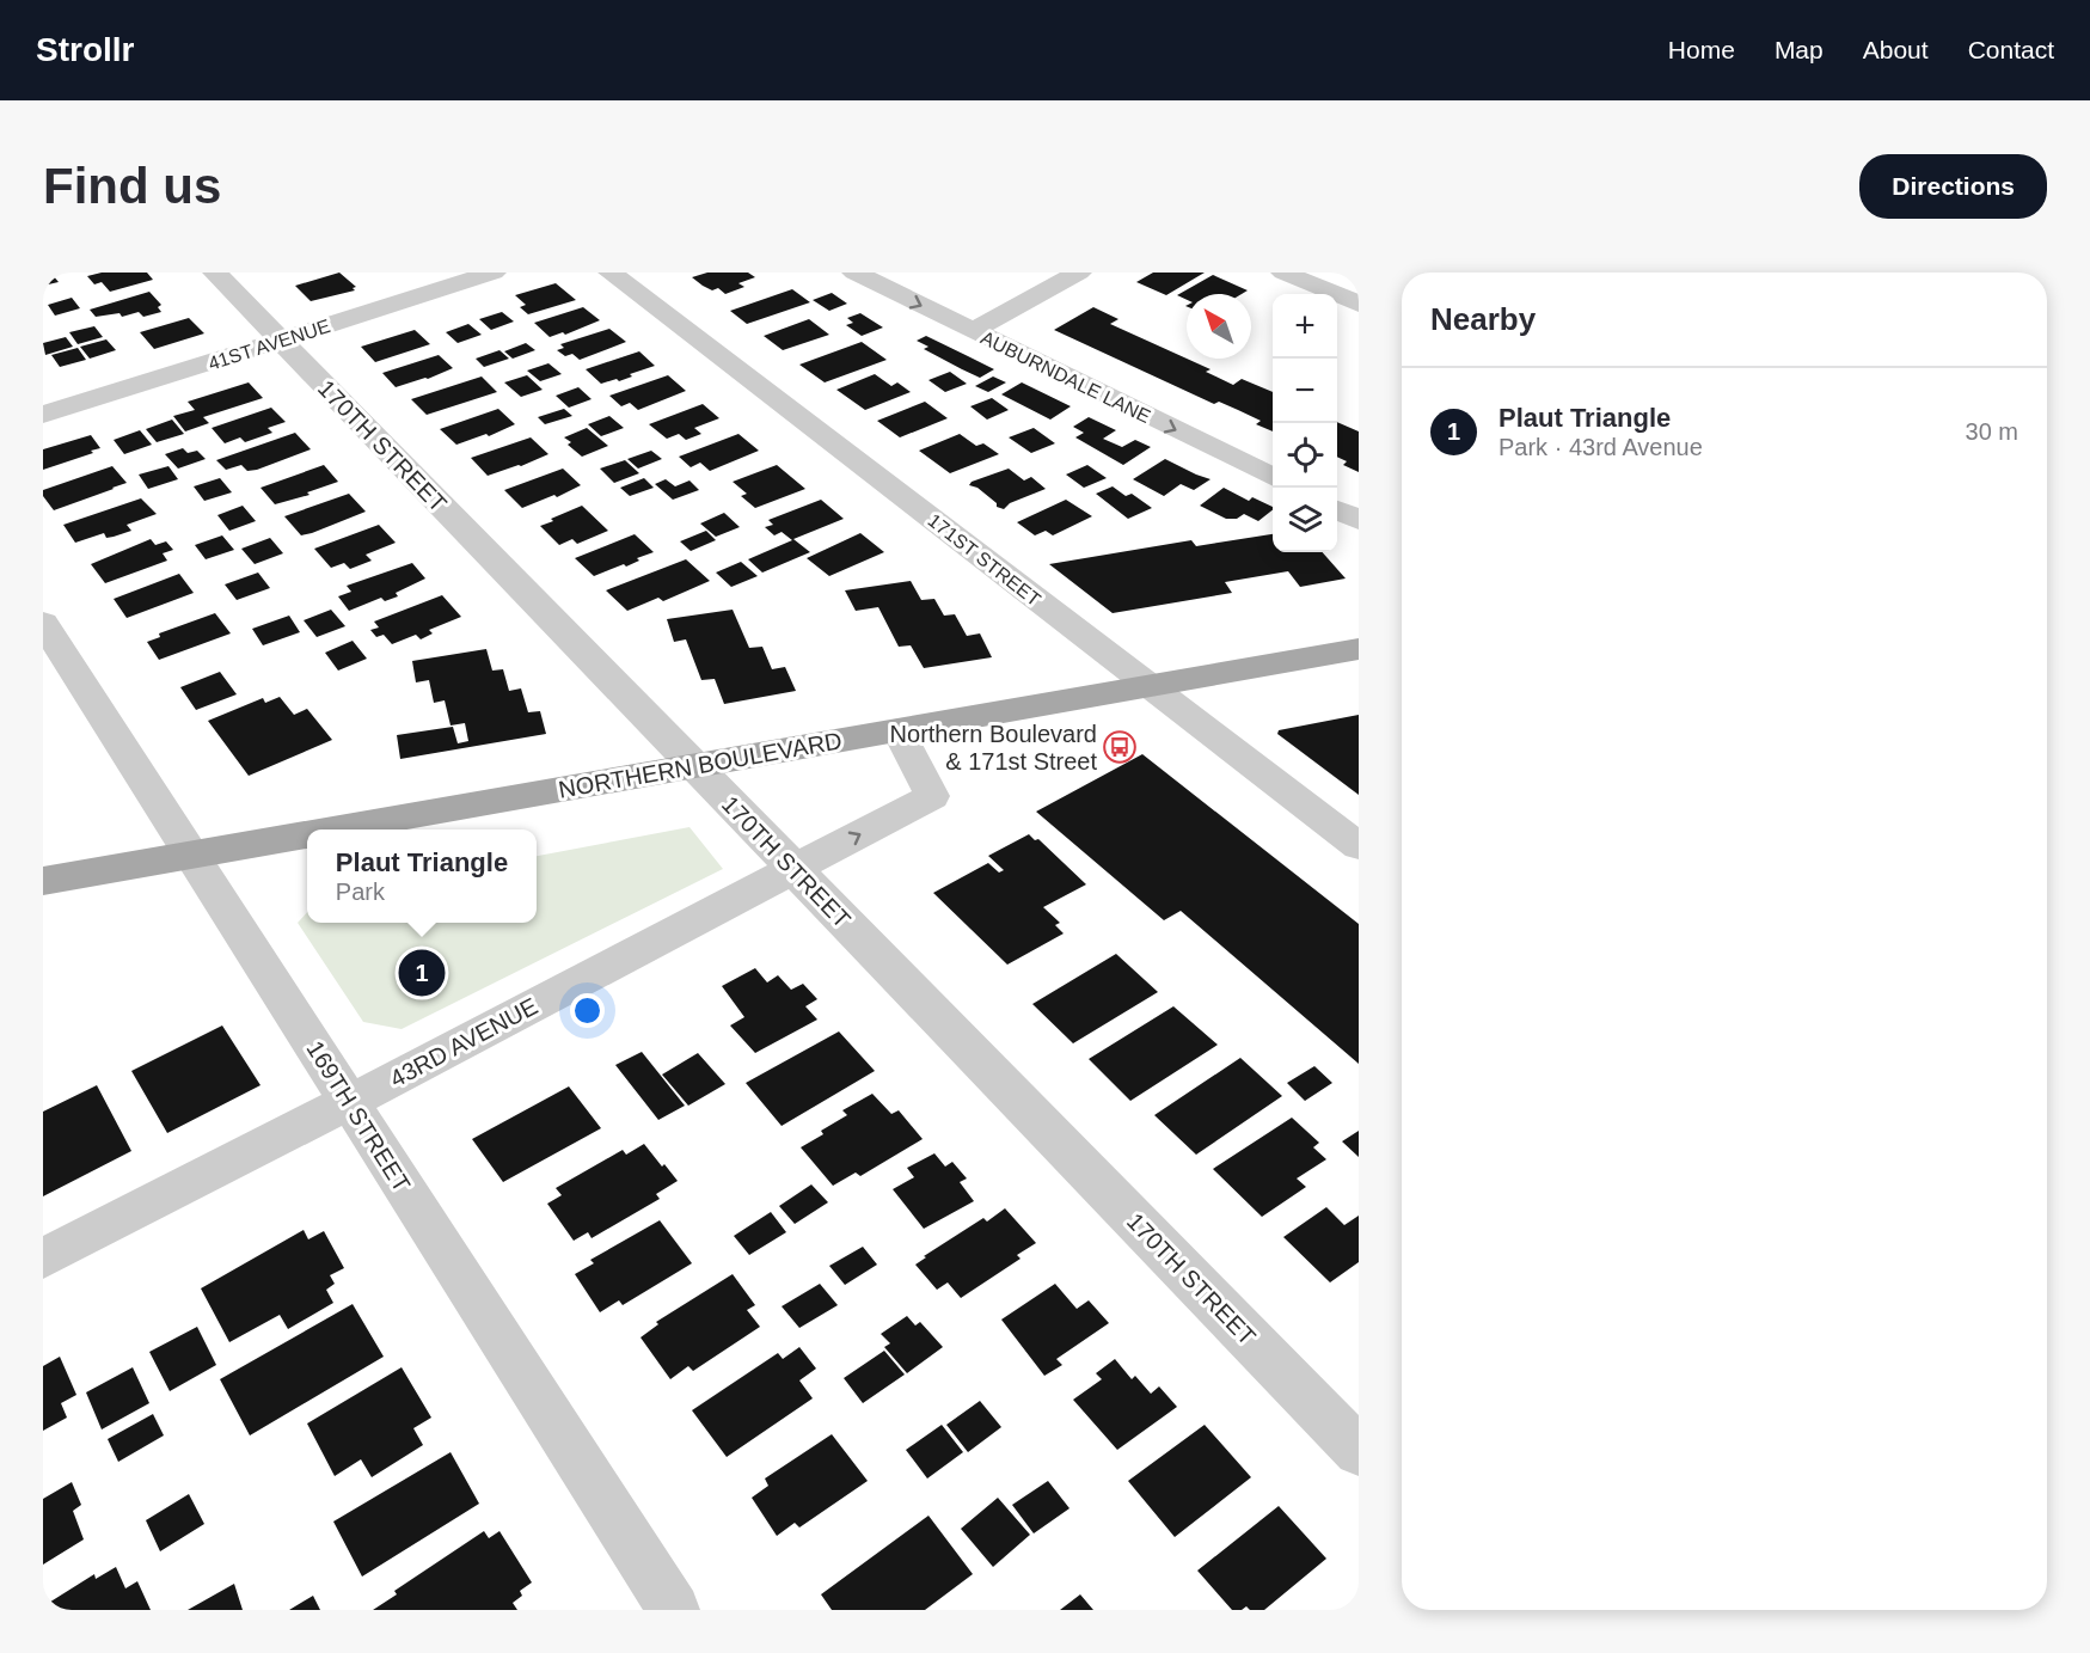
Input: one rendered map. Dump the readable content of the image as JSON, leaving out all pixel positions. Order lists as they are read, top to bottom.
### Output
{
  "streets": {
    "main road": ["NORTHERN BOULEVARD"],
    "street": [
      "41ST AVENUE",
      "AUBURNDALE LANE",
      "170TH STREET",
      "171ST STREET",
      "43RD AVENUE",
      "169TH STREET"
    ]
  },
  "crossings": [
    ["41ST AVENUE", "170TH STREET"],
    ["170TH STREET", "NORTHERN BOULEVARD"],
    ["170TH STREET", "43RD AVENUE"],
    ["171ST STREET", "NORTHERN BOULEVARD"],
    ["NORTHERN BOULEVARD", "43RD AVENUE"],
    ["NORTHERN BOULEVARD", "169TH STREET"],
    ["43RD AVENUE", "169TH STREET"]
  ],
  "one_way": ["AUBURNDALE LANE"],
  "places": {
    "bus stop": ["Northern Boulevard & 171st Street"]
  },
  "north": "top left",
  "page": {
    "header": "Strollr",
    "nav": [
      "Home",
      "Map",
      "About",
      "Contact"
    ],
    "buttons": "Directions",
    "title": "Find us",
    "heading": "Nearby",
    "map_buttons": ["+", "−"],
    "list": [
      {
        "mark": "1",
        "name": "Plaut Triangle",
        "note": "Park · 43rd Avenue",
        "value": "30 m"
      }
    ],
    "popup": ["Plaut Triangle", "Park"],
    "pins": "1"
  }
}
